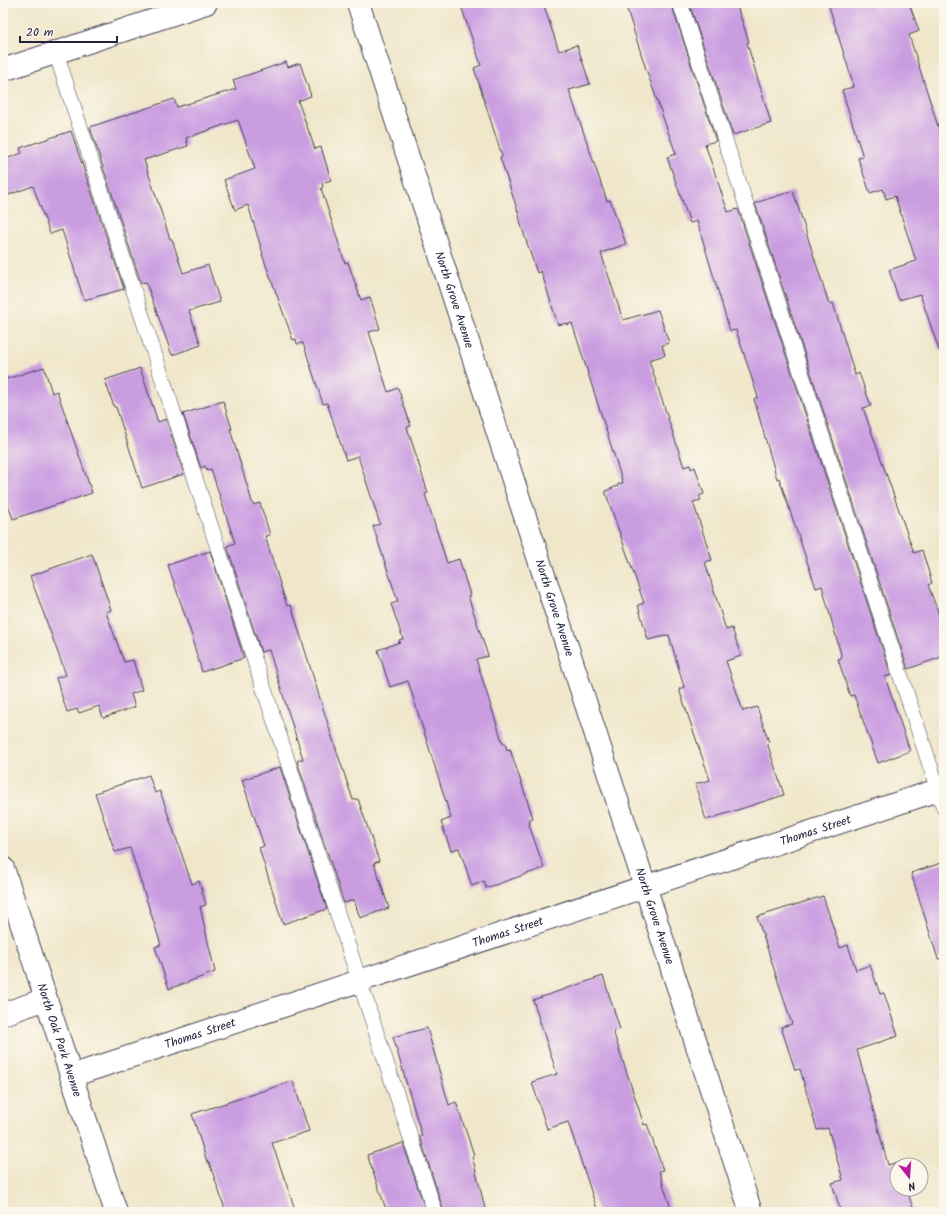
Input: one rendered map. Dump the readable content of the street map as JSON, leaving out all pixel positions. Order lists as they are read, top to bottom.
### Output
{
  "streets": {
    "street": ["North Grove Avenue", "Thomas Street", "North Oak Park Avenue"]
  },
  "crossings": [
    ["North Grove Avenue", "Thomas Street"],
    ["Thomas Street", "North Oak Park Avenue"]
  ],
  "scale_bar": "20 m",
  "north": "bottom"
}
